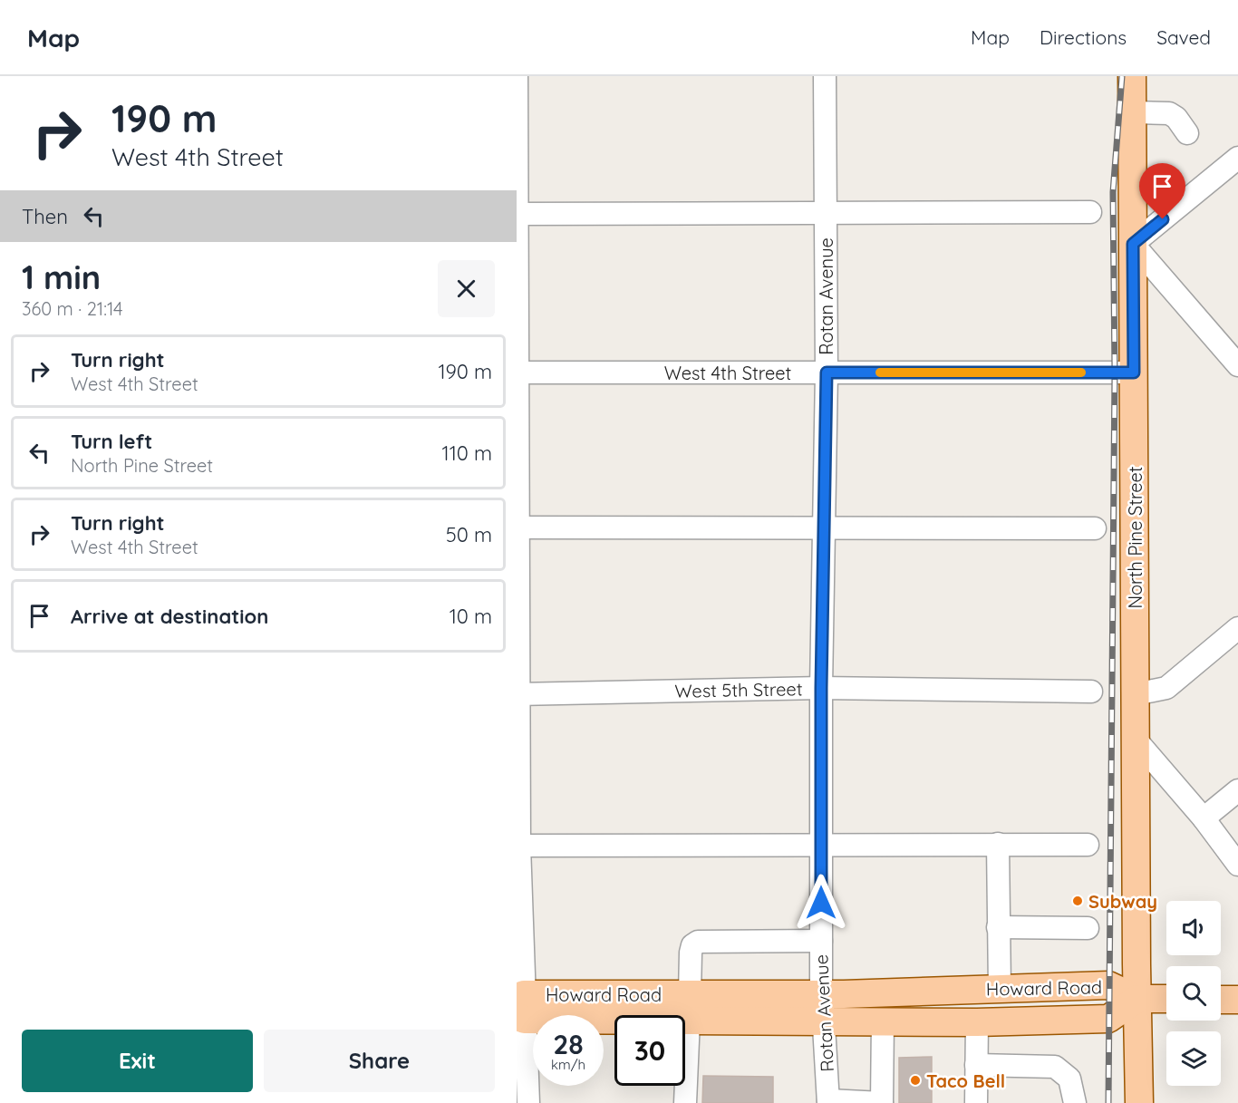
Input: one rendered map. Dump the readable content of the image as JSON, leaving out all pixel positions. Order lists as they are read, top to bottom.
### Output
{
  "streets": {
    "main road": ["North Pine Street", "Howard Road"],
    "street": ["Rotan Avenue", "West 4th Street", "West 5th Street"]
  },
  "crossings": [
    ["Rotan Avenue", "West 4th Street"],
    ["Rotan Avenue", "West 5th Street"],
    ["Rotan Avenue", "Howard Road"],
    ["West 4th Street", "North Pine Street"],
    ["North Pine Street", "Howard Road"]
  ],
  "places": ["Subway", "Taco Bell"],
  "page": {
    "header": "Map",
    "nav": ["Map", "Directions", "Saved"],
    "turn": ["190 m", "West 4th Street"],
    "then": "Then",
    "heading": ["1 min", "360 m · 21:14"],
    "list": [
      {
        "name": "Turn right",
        "note": "West 4th Street",
        "value": "190 m"
      },
      {
        "name": "Turn left",
        "note": "North Pine Street",
        "value": "110 m"
      },
      {
        "name": "Turn right",
        "note": "West 4th Street",
        "value": "50 m"
      },
      {
        "name": "Arrive at destination",
        "value": "10 m"
      }
    ],
    "speed": "28 km/h",
    "limit": "30",
    "buttons": ["Exit", "Share"]
  }
}
